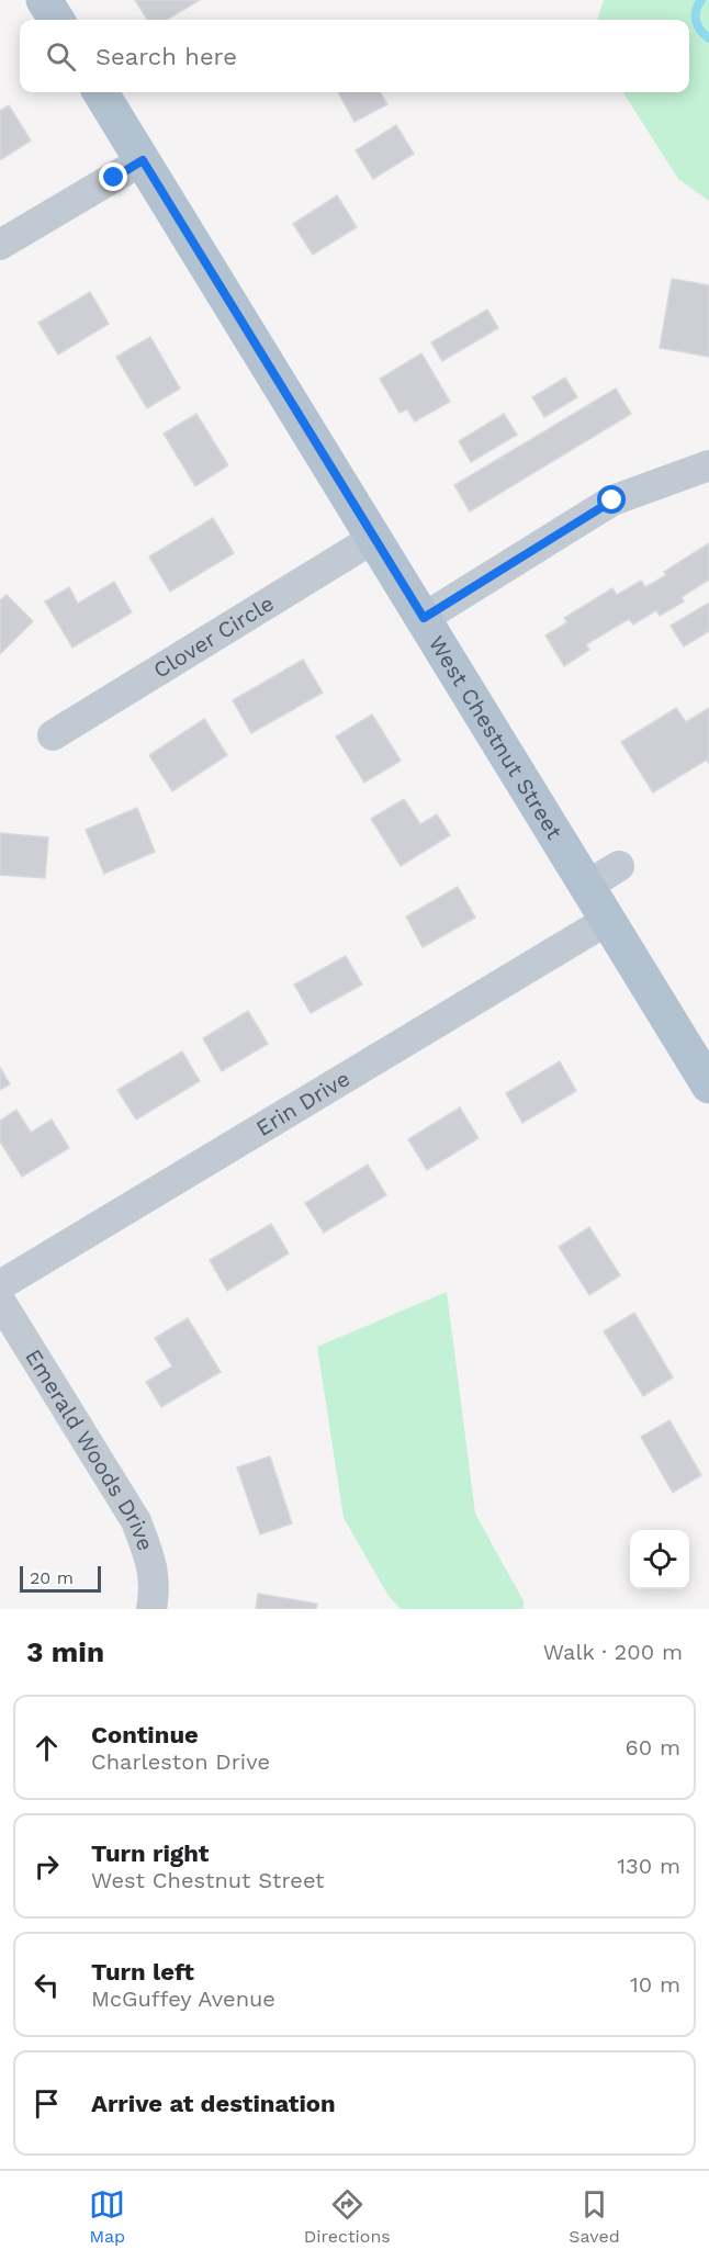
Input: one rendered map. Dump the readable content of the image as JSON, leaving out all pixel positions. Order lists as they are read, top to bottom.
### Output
{
  "streets": {
    "main road": ["West Chestnut Street"],
    "street": ["Clover Circle", "Erin Drive", "Emerald Woods Drive"]
  },
  "crossings": [
    ["Clover Circle", "West Chestnut Street"],
    ["West Chestnut Street", "Erin Drive"]
  ],
  "scale_bar": "20 m",
  "page": {
    "search": "Search here",
    "scale": "20 m",
    "heading": ["3 min", "Walk · 200 m"],
    "list": [
      ["Continue", "Charleston Drive", "60 m"],
      ["Turn right", "West Chestnut Street", "130 m"],
      ["Turn left", "McGuffey Avenue", "10 m"],
      "Arrive at destination"
    ],
    "nav": ["Map", "Directions", "Saved"]
  }
}
